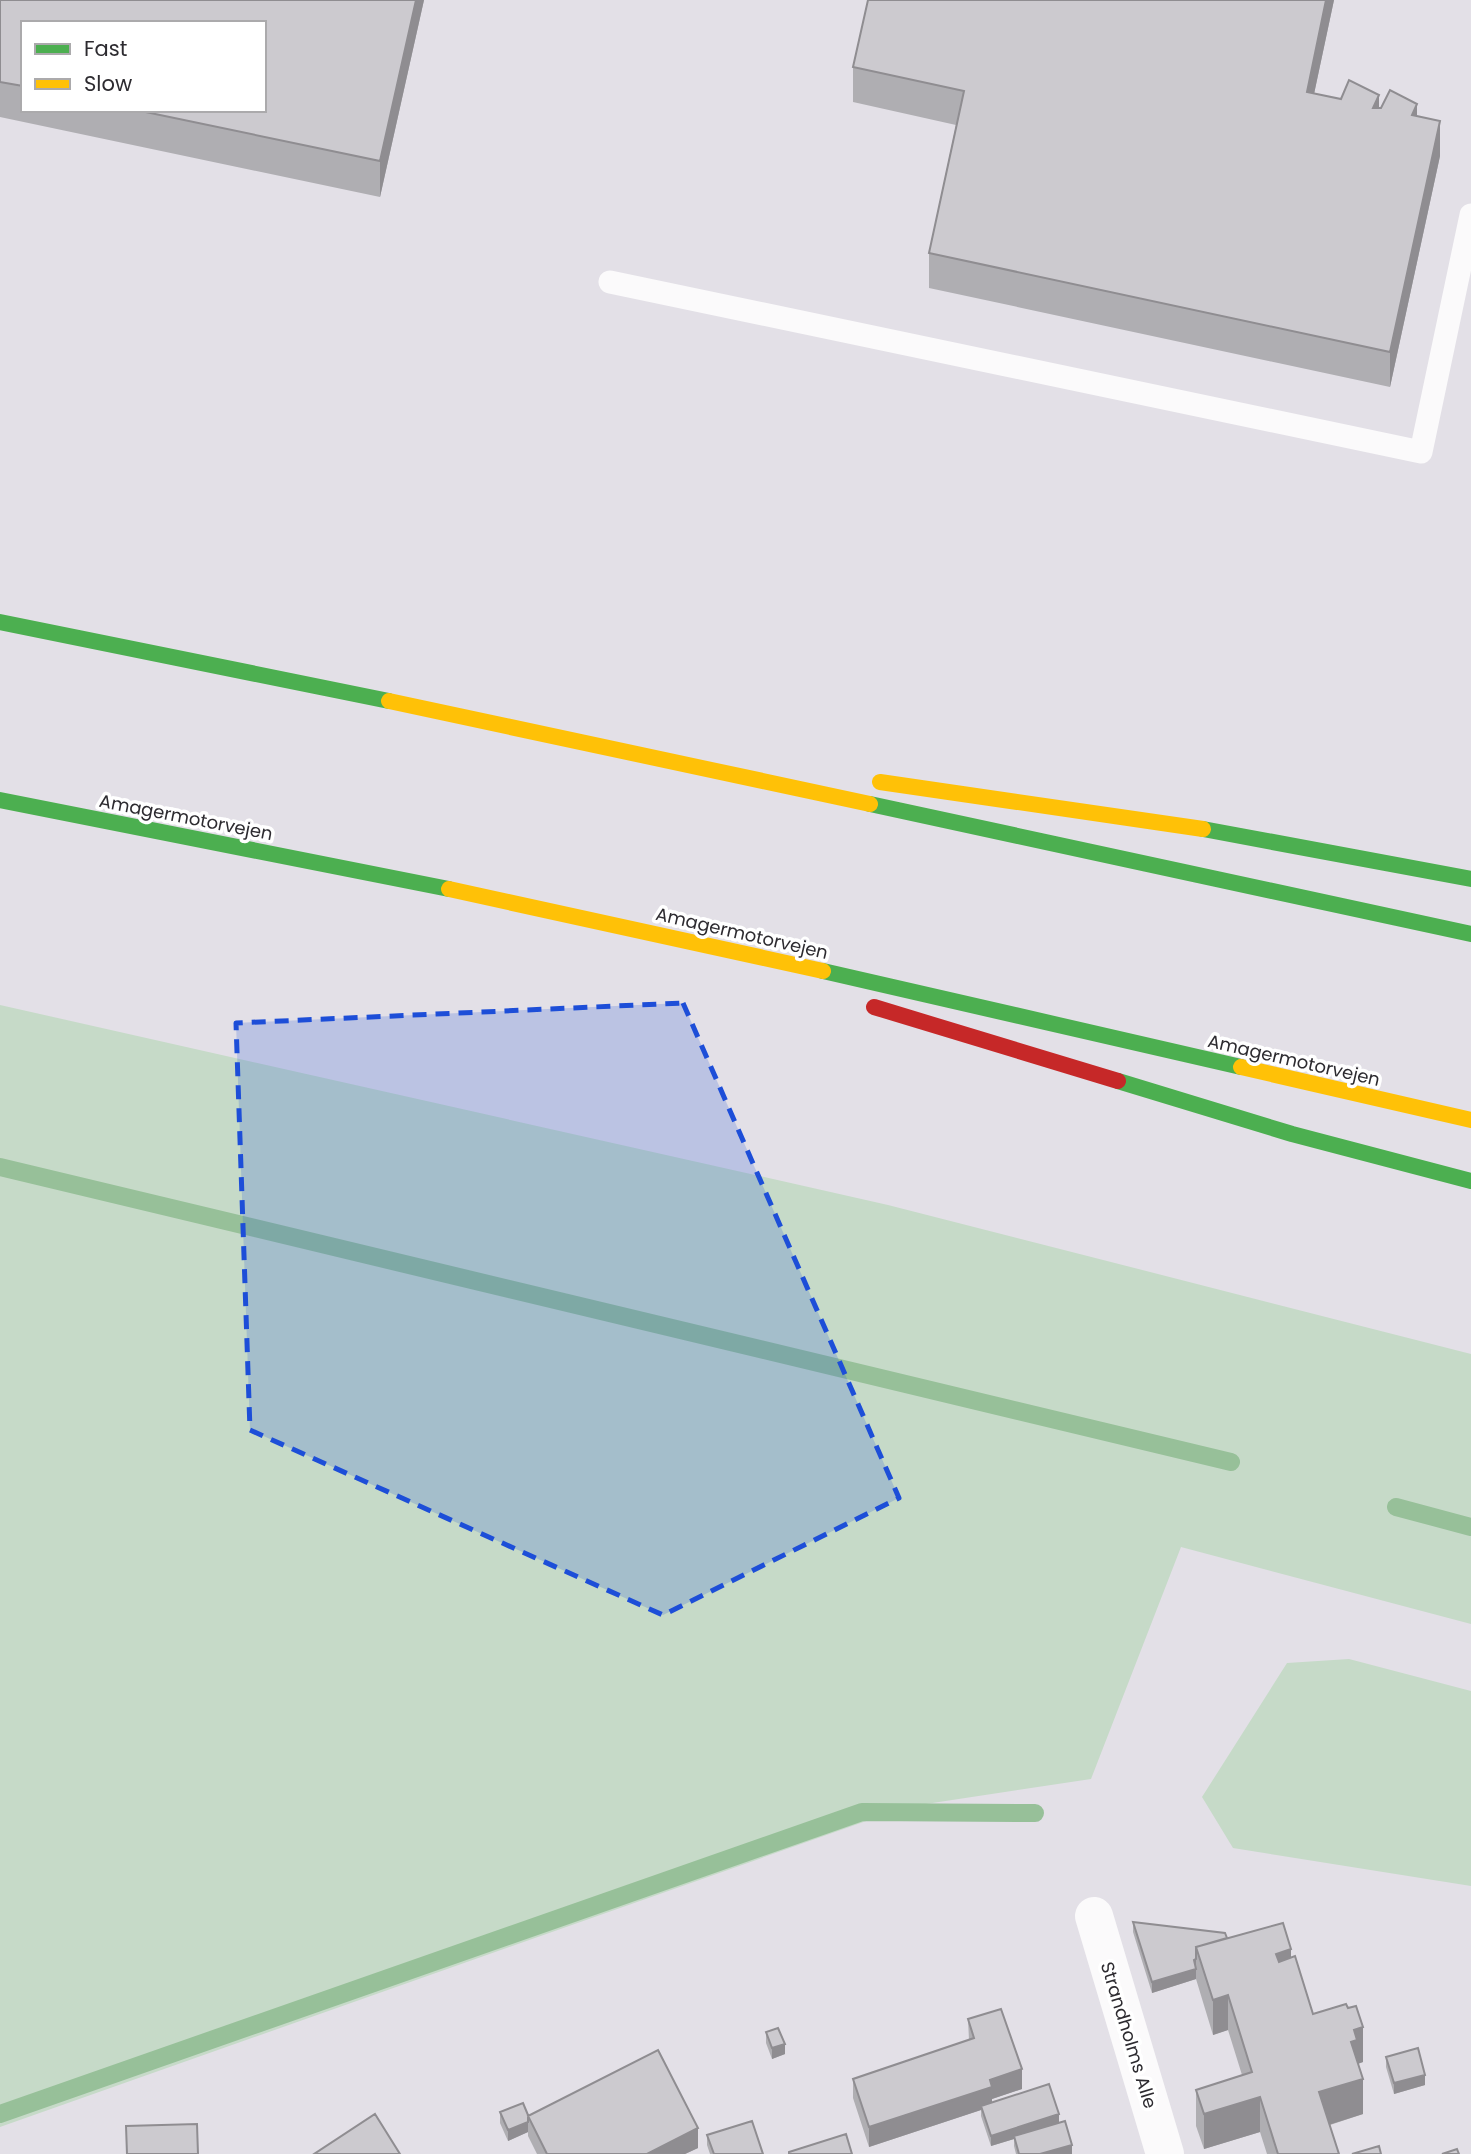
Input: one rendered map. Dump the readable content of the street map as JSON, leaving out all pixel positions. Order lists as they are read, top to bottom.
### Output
{
  "streets": {
    "highway": ["Amagermotorvejen"],
    "street": ["Strandholms Alle"]
  },
  "legend": ["Fast", "Slow"]
}
